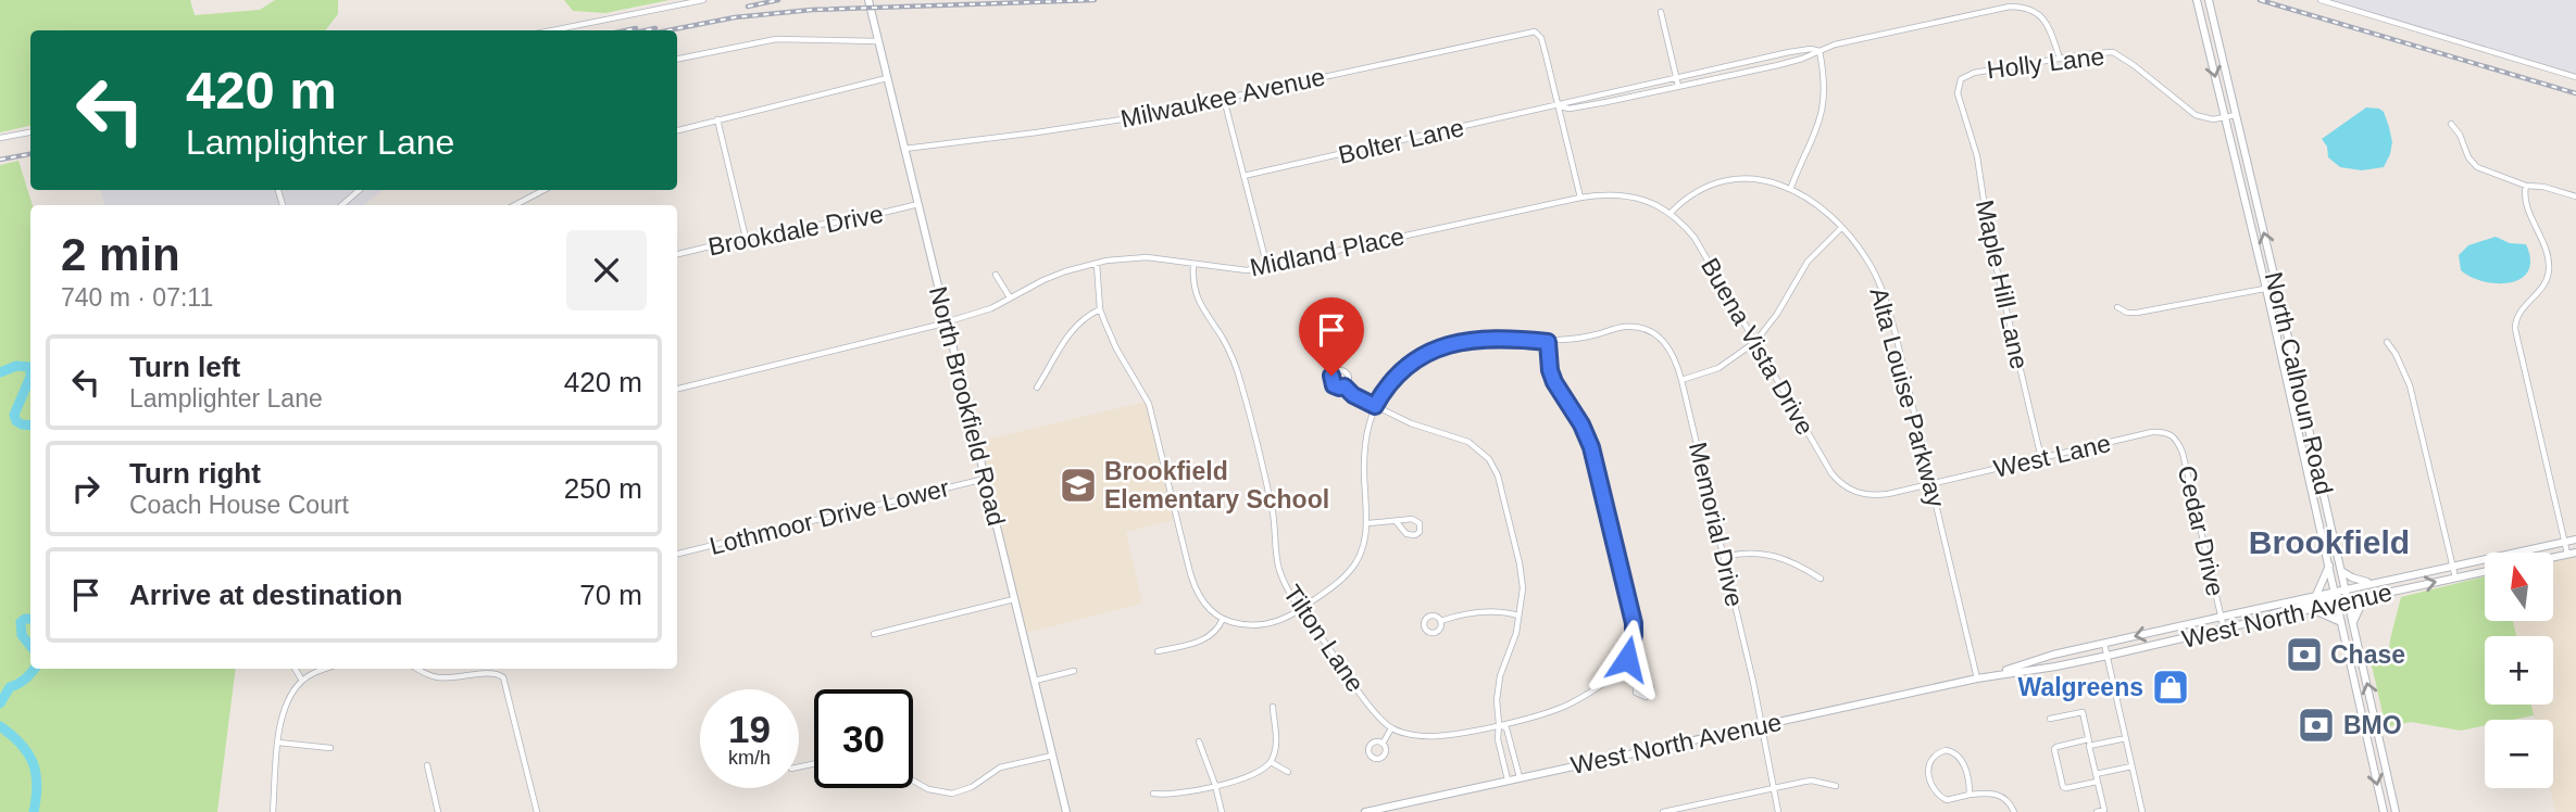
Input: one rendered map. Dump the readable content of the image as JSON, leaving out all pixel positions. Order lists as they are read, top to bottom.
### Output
{
  "streets": {
    "main road": ["North Calhoun Road", "North Brookfield Road", "West North Avenue"],
    "street": [
      "Holly Lane",
      "Milwaukee Avenue",
      "Bolter Lane",
      "Brookdale Drive",
      "Midland Place",
      "Maple Hill Lane",
      "Buena Vista Drive",
      "Alta Louise Parkway",
      "West Lane",
      "Lothmoor Drive Lower",
      "Memorial Drive",
      "Cedar Drive",
      "Tilton Lane"
    ]
  },
  "crossings": [
    ["Holly Lane", "Bolter Lane"],
    ["Holly Lane", "Maple Hill Lane"],
    ["Holly Lane", "North Calhoun Road"],
    ["Milwaukee Avenue", "Bolter Lane"],
    ["Milwaukee Avenue", "North Brookfield Road"],
    ["Brookdale Drive", "North Brookfield Road"],
    ["Midland Place", "Buena Vista Drive"],
    ["Midland Place", "North Brookfield Road"],
    ["Midland Place", "Tilton Lane"],
    ["Maple Hill Lane", "West Lane"],
    ["Buena Vista Drive", "Alta Louise Parkway"],
    ["Buena Vista Drive", "West Lane"],
    ["North Calhoun Road", "West North Avenue"],
    ["Alta Louise Parkway", "West Lane"],
    ["Alta Louise Parkway", "West North Avenue"],
    ["North Brookfield Road", "Lothmoor Drive Lower"],
    ["West Lane", "Cedar Drive"],
    ["Memorial Drive", "West North Avenue"],
    ["Cedar Drive", "West North Avenue"]
  ],
  "districts": ["Brookfield"],
  "places": {
    "school or university": ["Brookfield Elementary School"],
    "bank": ["Chase", "BMO"],
    "shop": ["Walgreens"]
  },
  "north": "top",
  "page": {
    "turn": ["420 m", "Lamplighter Lane"],
    "heading": ["2 min", "740 m · 07:11"],
    "list": [
      {
        "name": "Turn left",
        "note": "Lamplighter Lane",
        "value": "420 m"
      },
      {
        "name": "Turn right",
        "note": "Coach House Court",
        "value": "250 m"
      },
      {
        "name": "Arrive at destination",
        "value": "70 m"
      }
    ],
    "map_buttons": ["+", "−"],
    "speed": "19 km/h",
    "limit": "30"
  }
}
